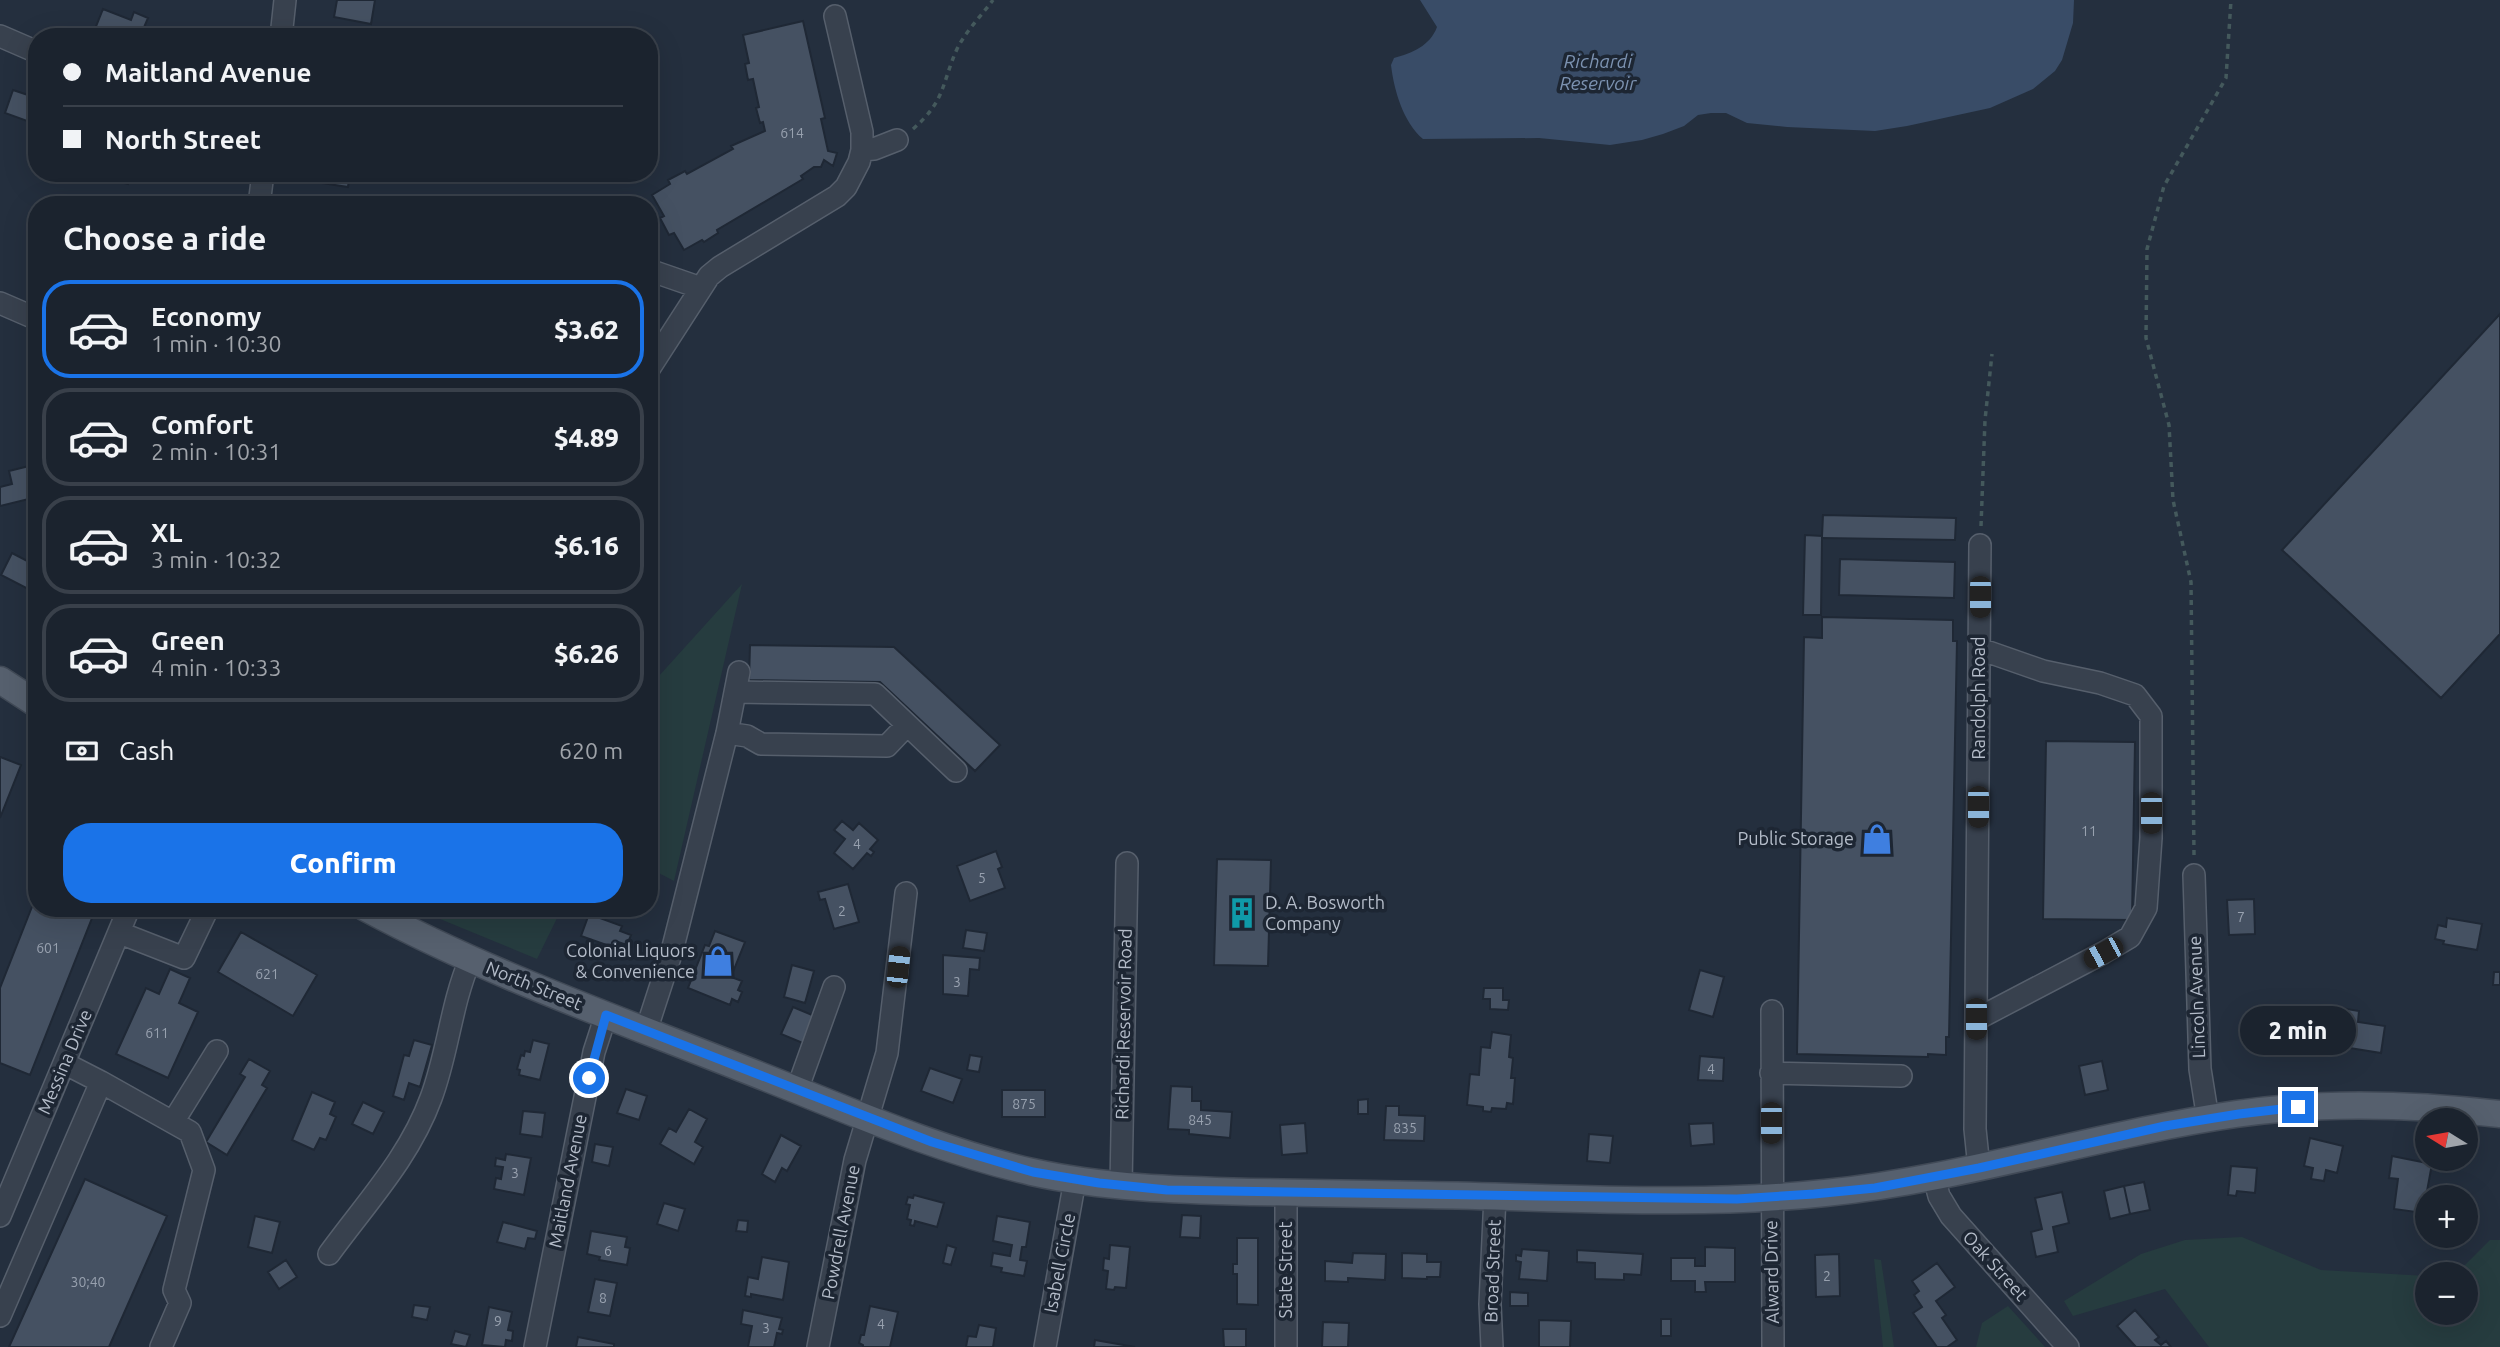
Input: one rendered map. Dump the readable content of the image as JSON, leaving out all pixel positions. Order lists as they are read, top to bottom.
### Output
{
  "streets": {
    "main road": ["North Street"],
    "street": [
      "Randolph Road",
      "Lincoln Avenue",
      "Richardi Reservoir Road",
      "Messina Drive",
      "Maitland Avenue",
      "Powdrell Avenue",
      "Isabell Circle",
      "Oak Street",
      "State Street",
      "Broad Street",
      "Alward Drive"
    ]
  },
  "crossings": [
    ["Randolph Road", "North Street"],
    ["North Street", "Lincoln Avenue"],
    ["North Street", "Richardi Reservoir Road"],
    ["North Street", "Maitland Avenue"],
    ["North Street", "Powdrell Avenue"],
    ["North Street", "Isabell Circle"],
    ["North Street", "Oak Street"],
    ["North Street", "State Street"],
    ["North Street", "Broad Street"],
    ["North Street", "Alward Drive"]
  ],
  "water": ["Richardi Reservoir"],
  "places": {
    "shop": ["Public Storage", "Colonial Liquors & Convenience"],
    "building": ["D. A. Bosworth Company"]
  },
  "house_numbers": [
    "614",
    "11",
    "4",
    "5",
    "2",
    "7",
    "601",
    "621",
    "3",
    "611",
    "4",
    "875",
    "845",
    "835",
    "3",
    "6",
    "2",
    "30;40",
    "8",
    "9",
    "4",
    "3"
  ],
  "north": "left",
  "page": {
    "banner": ["Maitland Avenue", "North Street"],
    "heading": "Choose a ride",
    "list": [
      {
        "name": "Economy",
        "note": "1 min · 10:30",
        "value": "$3.62"
      },
      {
        "name": "Comfort",
        "note": "2 min · 10:31",
        "value": "$4.89"
      },
      {
        "name": "XL",
        "note": "3 min · 10:32",
        "value": "$6.16"
      },
      {
        "name": "Green",
        "note": "4 min · 10:33",
        "value": "$6.26"
      }
    ],
    "pay": ["Cash", "620 m"],
    "buttons": "Confirm",
    "bubble": "2 min",
    "map_buttons": ["+", "−"]
  }
}
